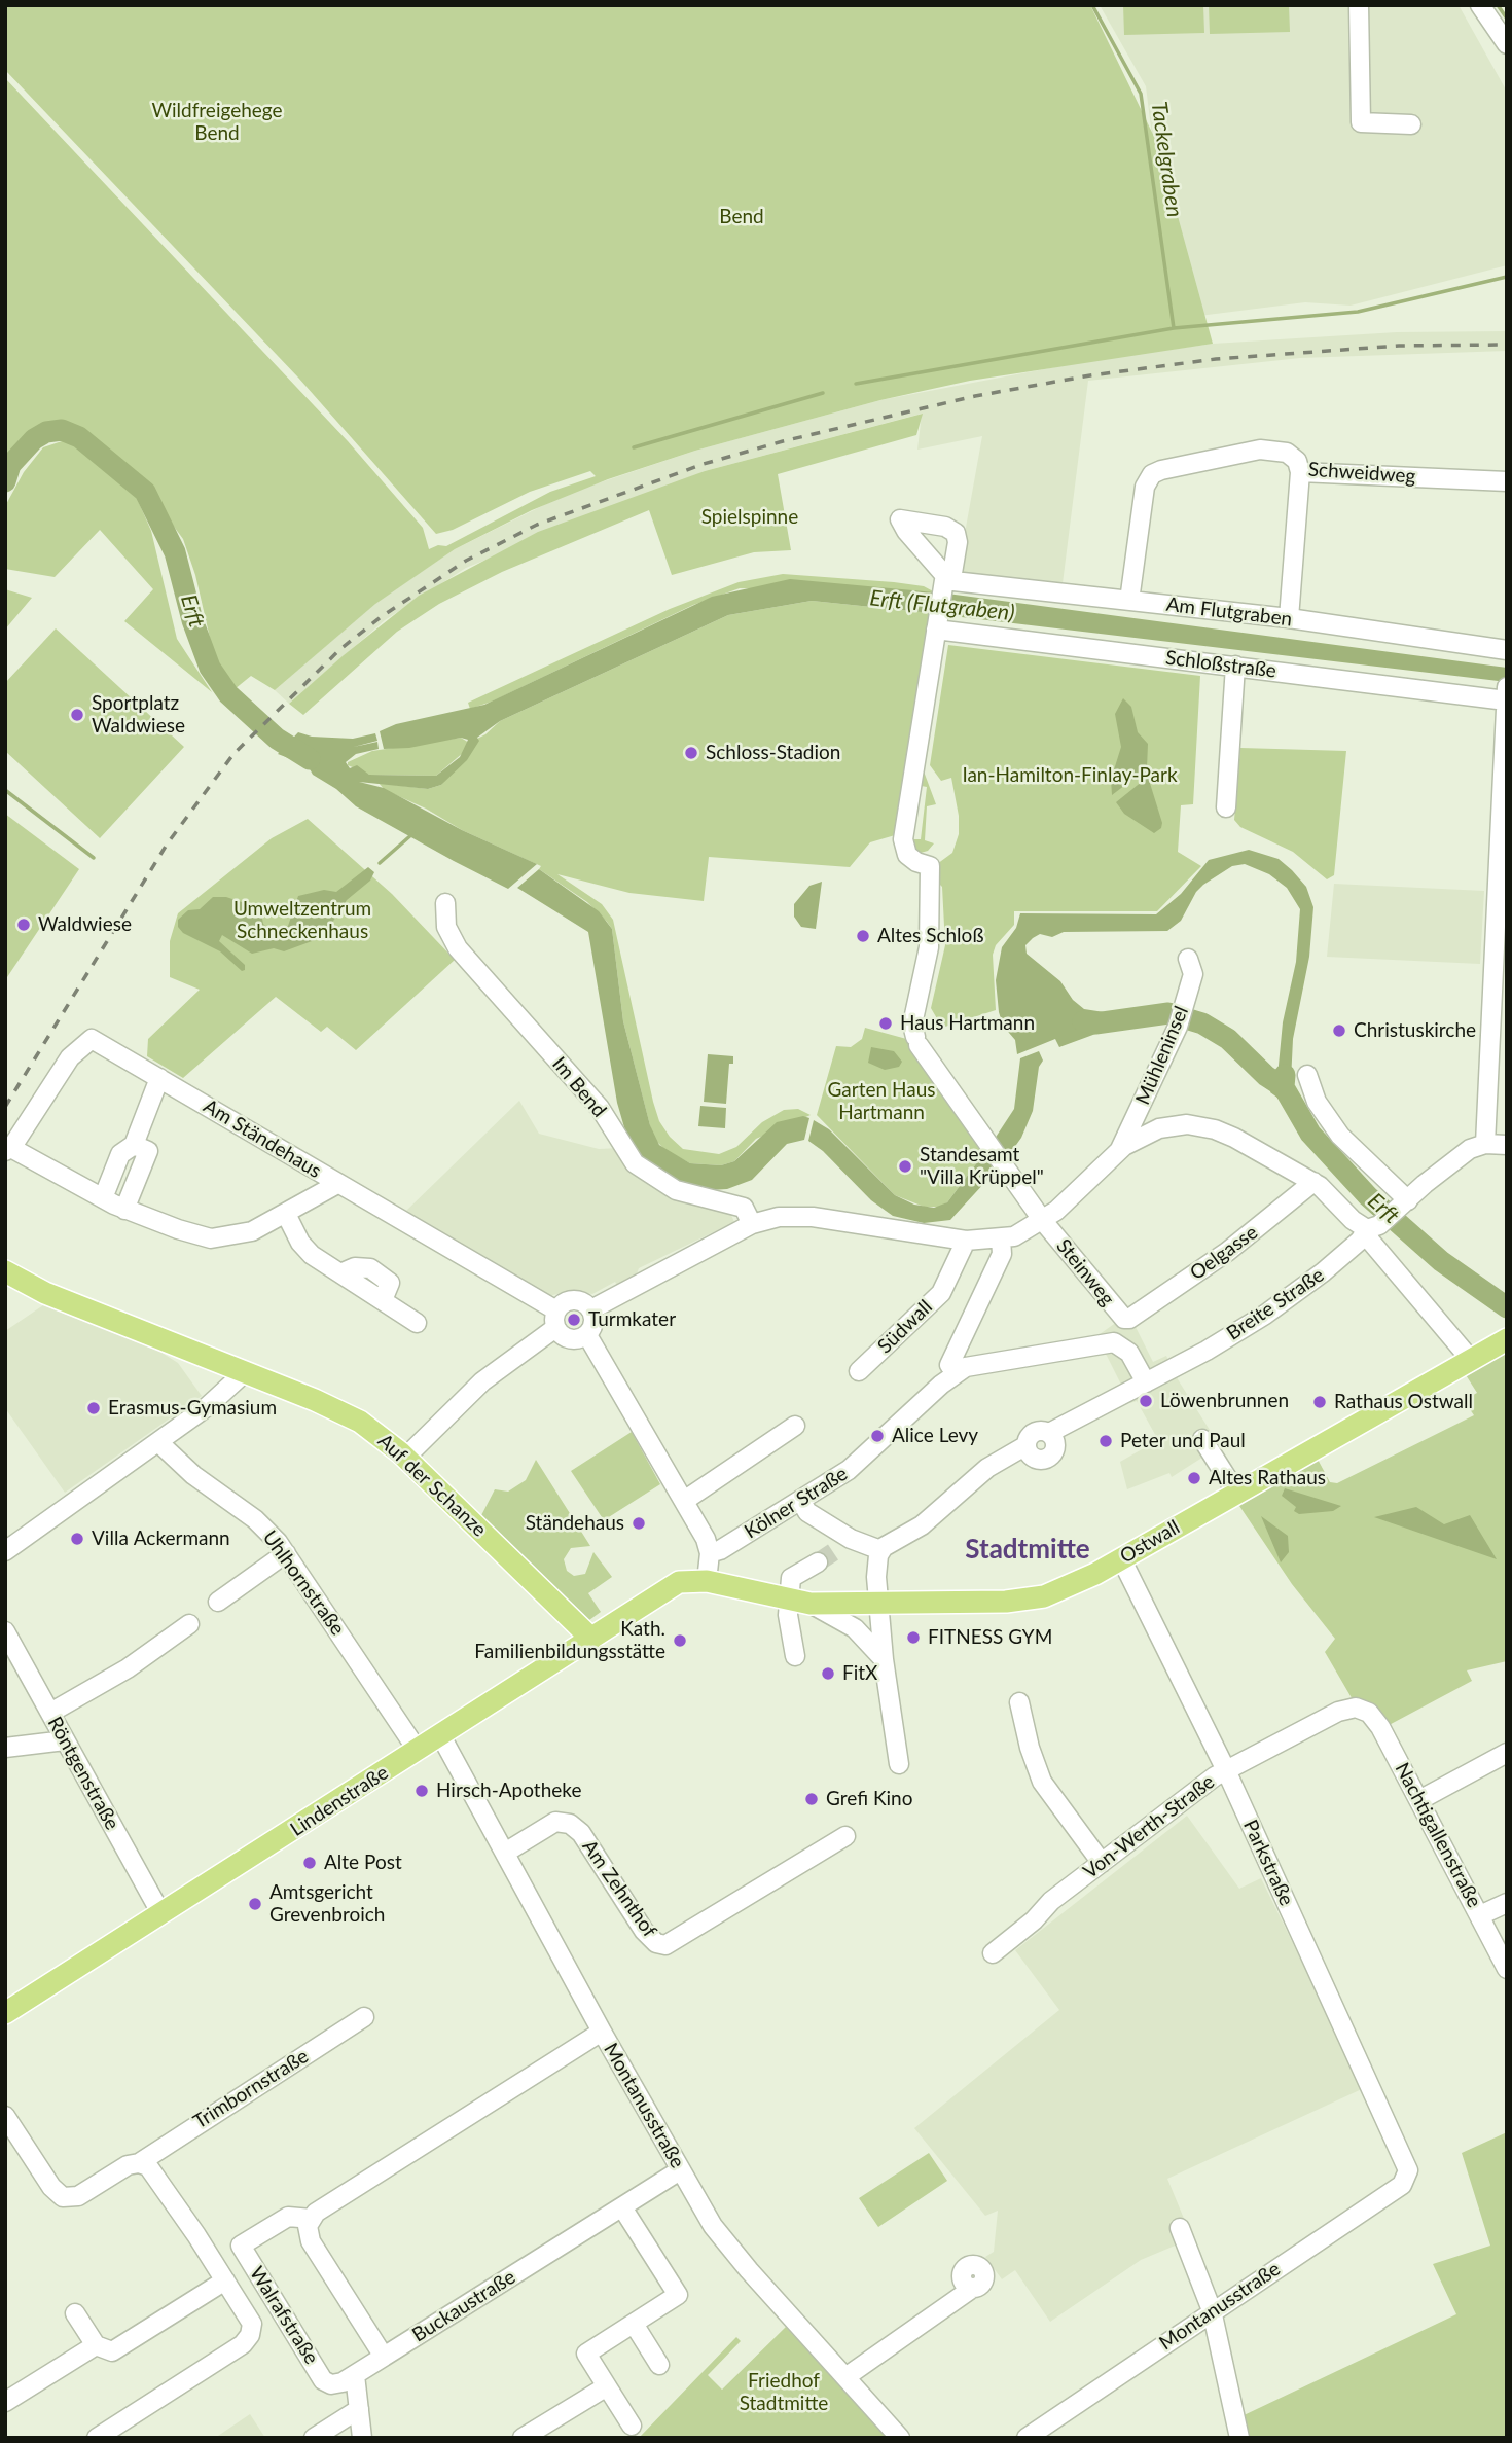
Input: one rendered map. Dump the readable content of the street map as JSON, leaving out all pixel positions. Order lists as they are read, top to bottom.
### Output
{
  "streets": {
    "main road": ["Auf der Schanze", "Ostwall", "Lindenstraße"],
    "street": [
      "Schweidweg",
      "Am Flutgraben",
      "Schloßstraße",
      "Mühleninsel",
      "Im Bend",
      "Am Ständehaus",
      "Oelgasse",
      "Steinweg",
      "Breite Straße",
      "Südwall",
      "Kölner Straße",
      "Uhlhornstraße",
      "Röntgenstraße",
      "Von-Werth-Straße",
      "Nachtigallenstraße",
      "Parkstraße",
      "Am Zehnthof",
      "Trimbornstraße",
      "Montanusstraße",
      "Buckaustraße",
      "Walrafstraße"
    ]
  },
  "crossings": [
    ["Schweidweg", "Am Flutgraben"],
    ["Am Flutgraben", "Schloßstraße"],
    ["Oelgasse", "Steinweg"],
    ["Auf der Schanze", "Lindenstraße"],
    ["Ostwall", "Lindenstraße"],
    ["Ostwall", "Parkstraße"],
    ["Uhlhornstraße", "Lindenstraße"],
    ["Röntgenstraße", "Lindenstraße"],
    ["Lindenstraße", "Montanusstraße"],
    ["Von-Werth-Straße", "Nachtigallenstraße"],
    ["Von-Werth-Straße", "Parkstraße"],
    ["Parkstraße", "Montanusstraße"],
    ["Am Zehnthof", "Montanusstraße"],
    ["Montanusstraße", "Buckaustraße"],
    ["Buckaustraße", "Walrafstraße"]
  ],
  "districts": ["Stadtmitte"],
  "water": ["Tackelgraben", "Erft (Flutgraben)", "Erft"],
  "parks": [
    "Wildfreigehege Bend",
    "Bend",
    "Spielspinne",
    "Ian-Hamilton-Finlay-Park",
    "Umweltzentrum Schneckenhaus",
    "Garten Haus Hartmann",
    "Friedhof Stadtmitte"
  ],
  "places": [
    "Sportplatz Waldwiese",
    "Schloss-Stadion",
    "Waldwiese",
    "Altes Schloß",
    "Haus Hartmann",
    "Christuskirche",
    "Standesamt \"Villa Krüppel\"",
    "Turmkater",
    "Löwenbrunnen",
    "Rathaus Ostwall",
    "Erasmus-Gymasium",
    "Alice Levy",
    "Peter und Paul",
    "Altes Rathaus",
    "Ständehaus",
    "Villa Ackermann",
    "FITNESS GYM",
    "Kath. Familienbildungsstätte",
    "FitX",
    "Hirsch-Apotheke",
    "Grefi Kino",
    "Alte Post",
    "Amtsgericht Grevenbroich"
  ]
}
